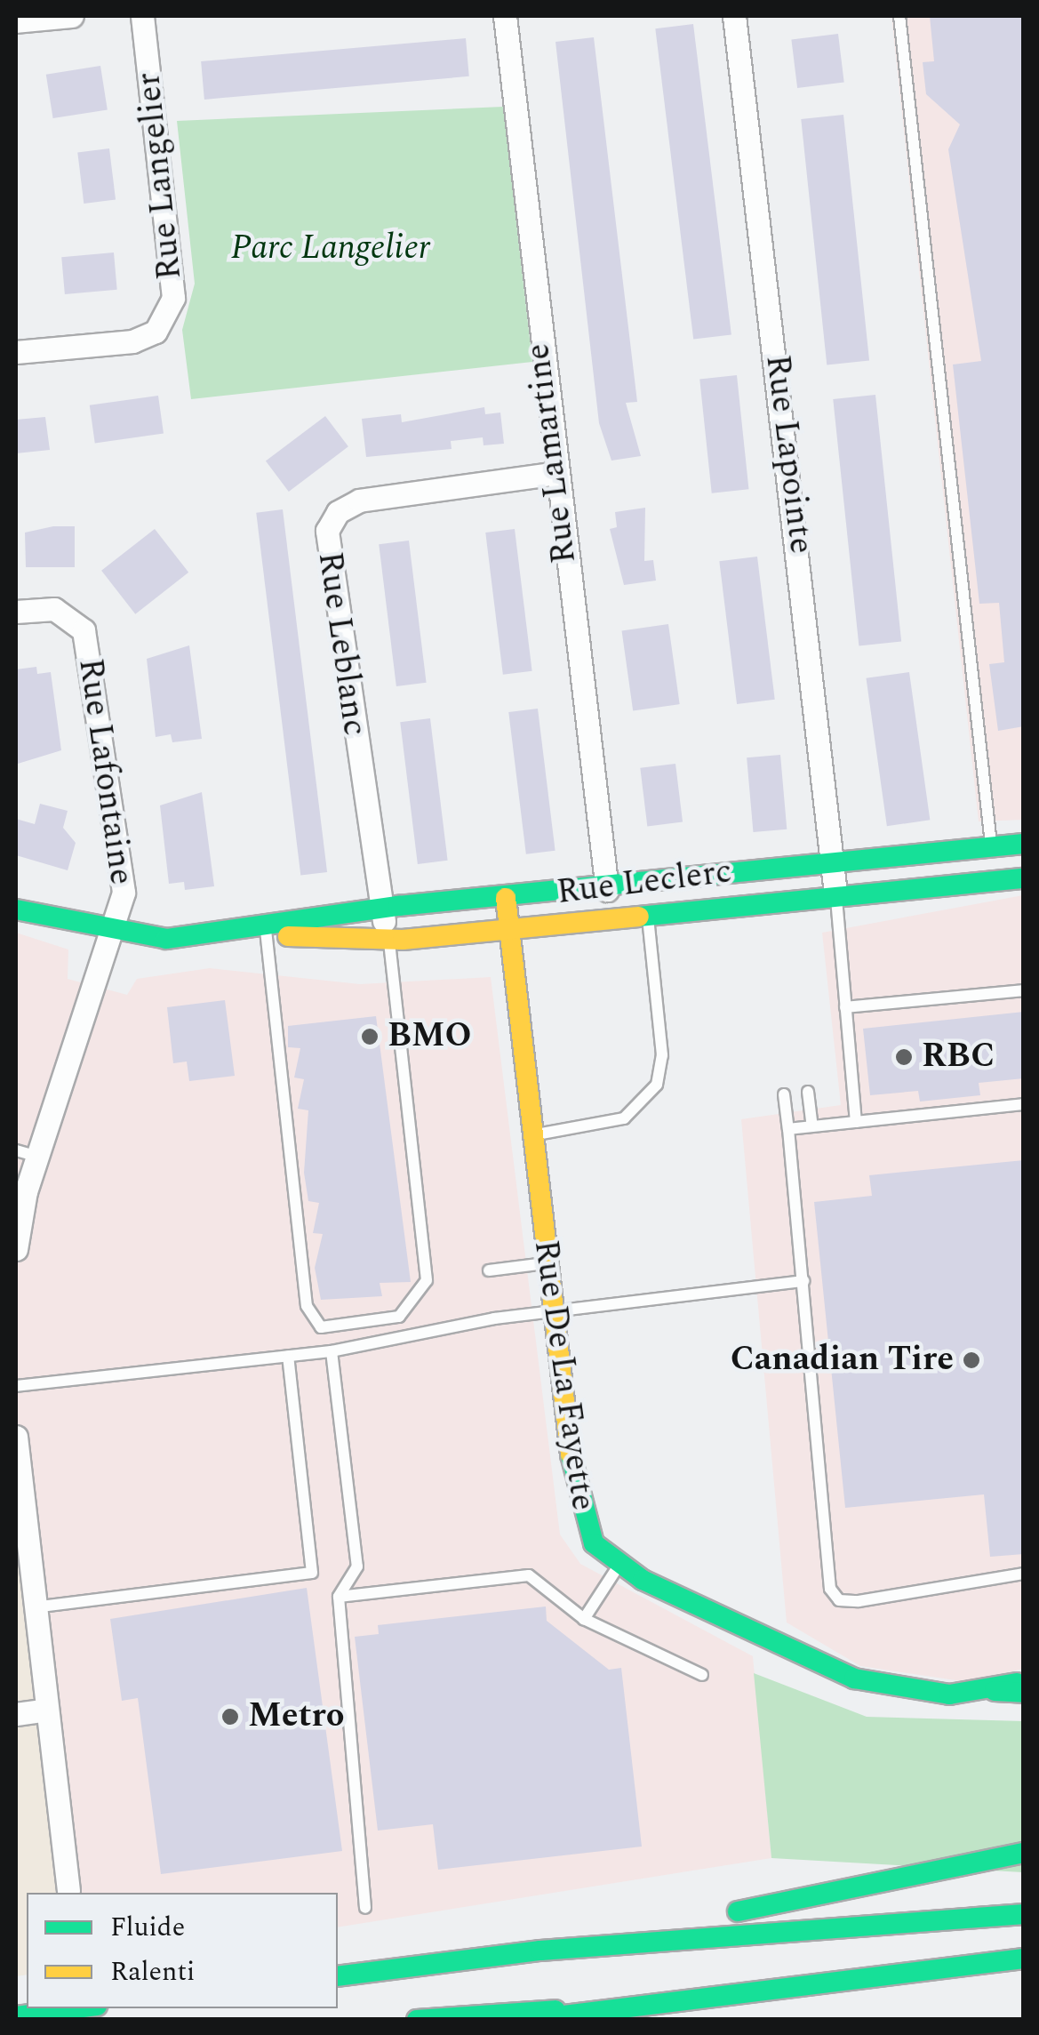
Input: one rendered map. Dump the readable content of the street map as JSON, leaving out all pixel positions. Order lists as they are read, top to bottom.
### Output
{
  "streets": {
    "main road": ["Rue Leclerc", "Rue De La Fayette"],
    "street": [
      "Rue Langelier",
      "Rue Lamartine",
      "Rue Lapointe",
      "Rue Leblanc",
      "Rue Lafontaine"
    ]
  },
  "crossings": [
    ["Rue Lamartine", "Rue Leblanc"],
    ["Rue Lamartine", "Rue Leclerc"],
    ["Rue Lapointe", "Rue Leclerc"],
    ["Rue Leblanc", "Rue Leclerc"],
    ["Rue Lafontaine", "Rue Leclerc"],
    ["Rue Leclerc", "Rue De La Fayette"]
  ],
  "parks": ["Parc Langelier"],
  "places": [
    "BMO",
    "RBC",
    "Canadian Tire",
    "Metro"
  ],
  "legend": ["Fluide", "Ralenti"]
}
